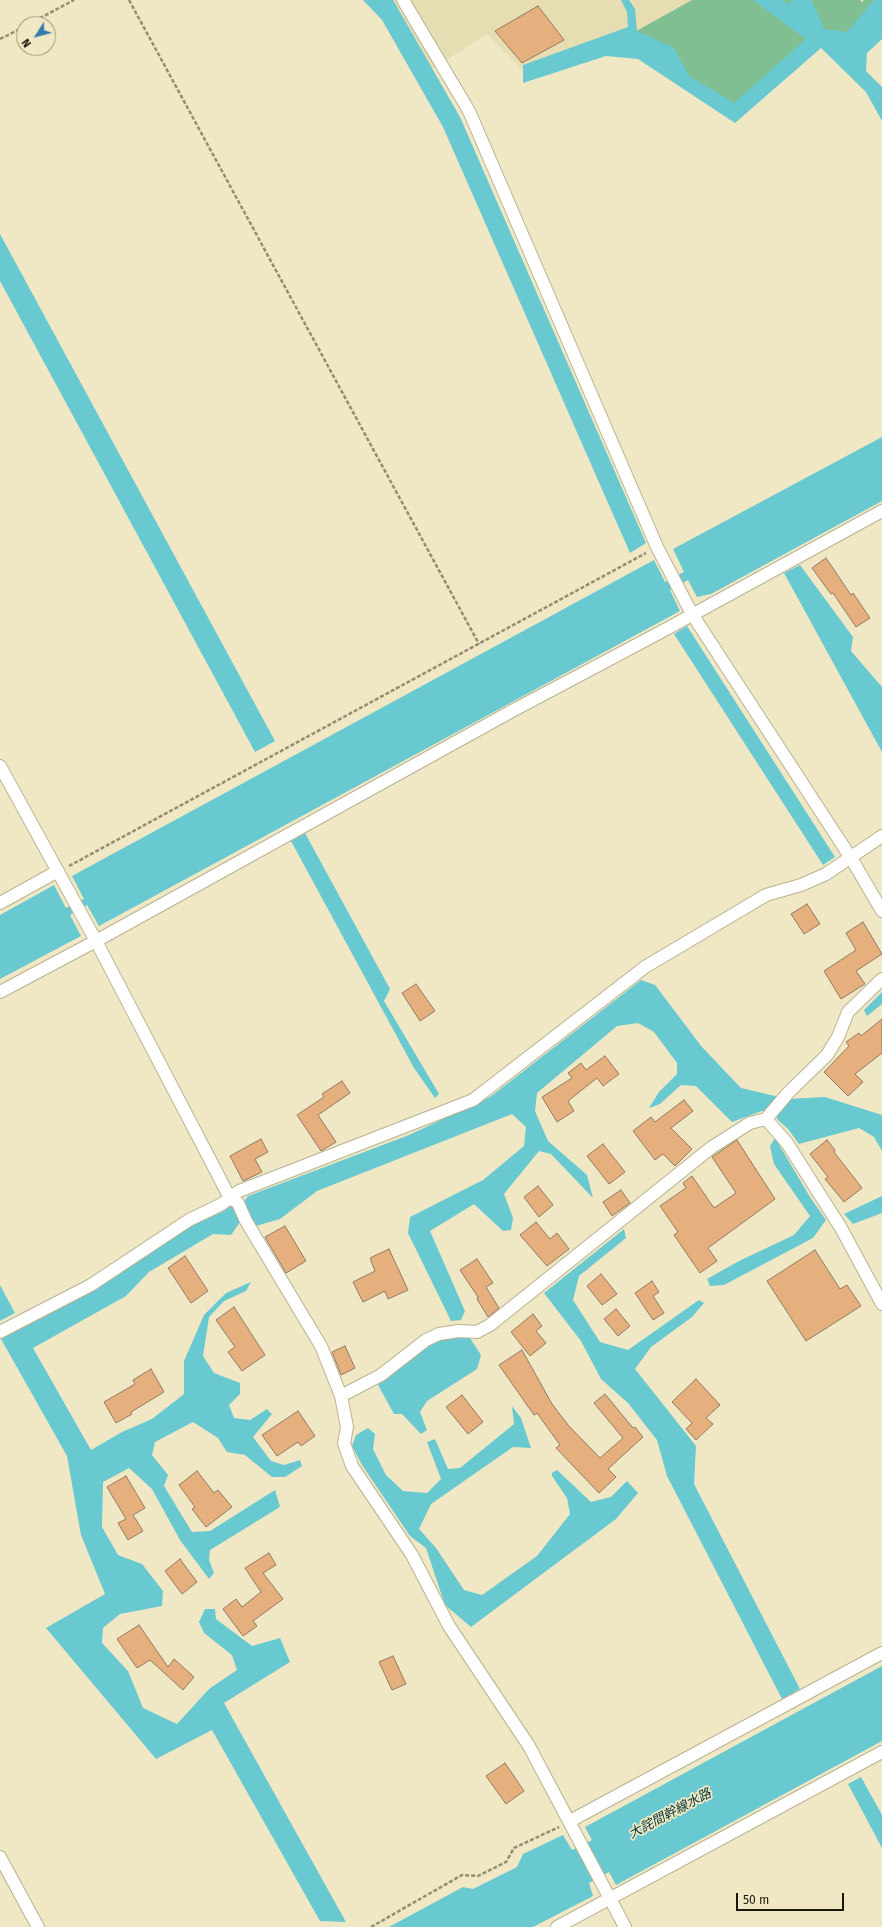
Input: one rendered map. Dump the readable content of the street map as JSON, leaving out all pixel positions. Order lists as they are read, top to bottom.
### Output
{
  "water": ["大詫間幹線水路"],
  "scale_bar": "50 m",
  "north": "bottom left"
}
